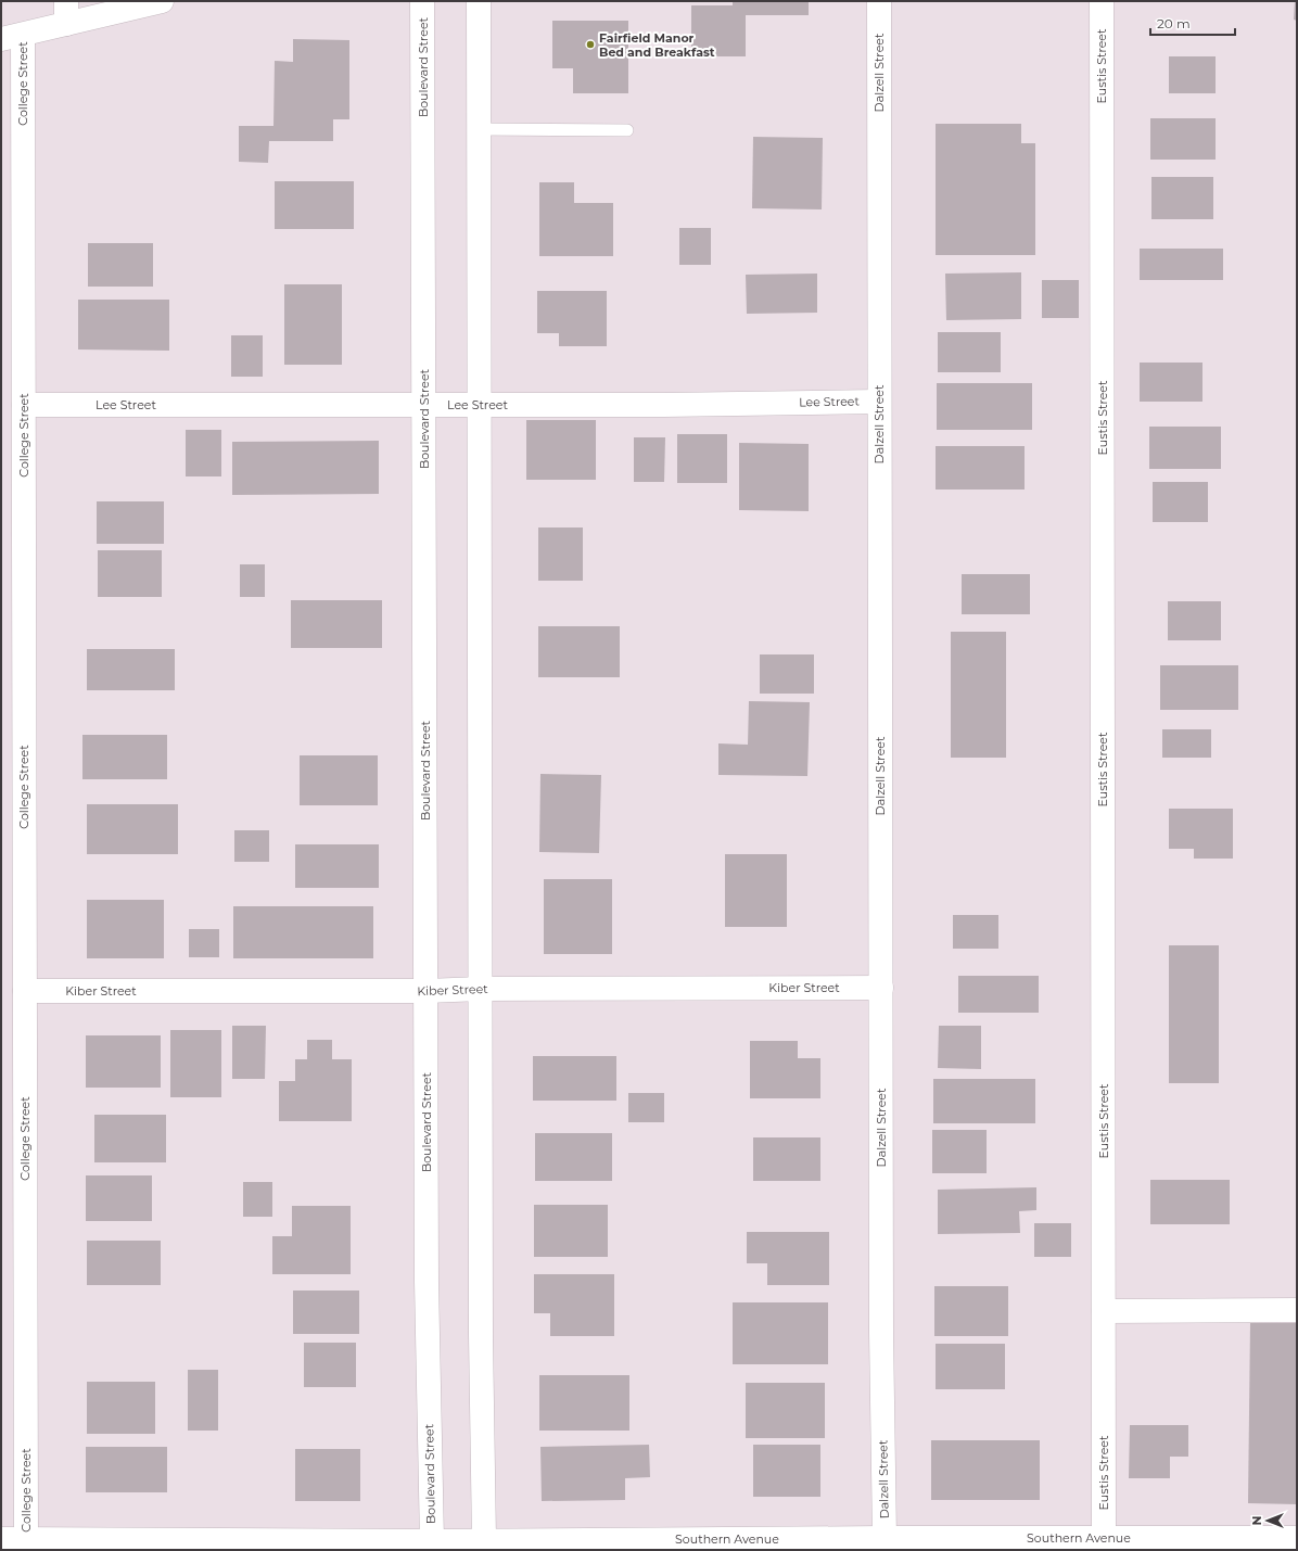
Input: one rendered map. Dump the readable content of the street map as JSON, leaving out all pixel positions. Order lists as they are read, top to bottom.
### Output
{
  "streets": {
    "street": [
      "Eustis Street",
      "Boulevard Street",
      "Dalzell Street",
      "College Street",
      "Lee Street",
      "Kiber Street",
      "Southern Avenue"
    ]
  },
  "crossings": [
    ["Eustis Street", "Southern Avenue"],
    ["Boulevard Street", "Lee Street"],
    ["Boulevard Street", "Kiber Street"],
    ["Boulevard Street", "Southern Avenue"],
    ["Dalzell Street", "Lee Street"],
    ["Dalzell Street", "Kiber Street"],
    ["Dalzell Street", "Southern Avenue"],
    ["College Street", "Lee Street"],
    ["College Street", "Kiber Street"],
    ["College Street", "Southern Avenue"]
  ],
  "places": ["Fairfield Manor Bed and Breakfast"],
  "scale_bar": "20 m",
  "north": "left"
}
